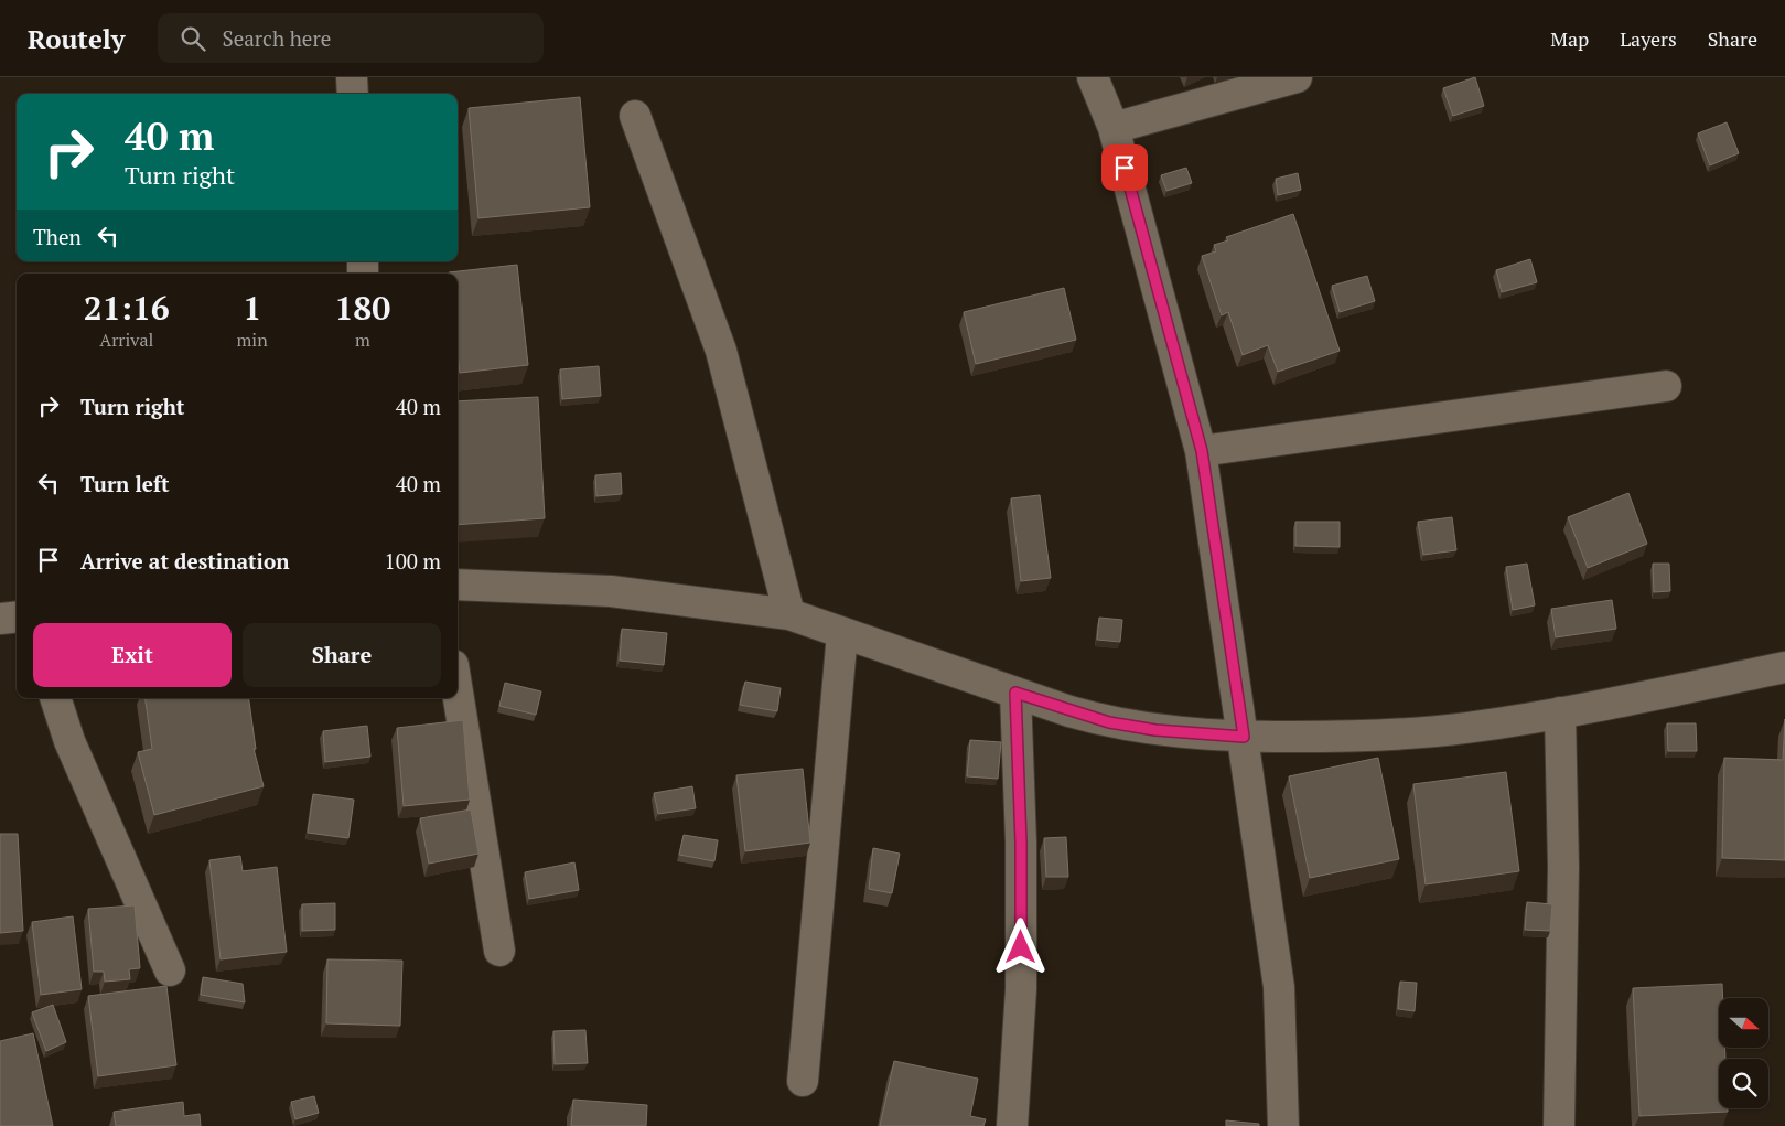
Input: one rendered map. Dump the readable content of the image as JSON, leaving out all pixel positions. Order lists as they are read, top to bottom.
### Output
{
  "north": "right",
  "page": {
    "header": "Routely",
    "search": "Search here",
    "nav": ["Map", "Layers", "Share"],
    "turn": ["40 m", "Turn right"],
    "then": "Then",
    "eta": [
      "21:16",
      "Arrival",
      "1",
      "min",
      "180",
      "m"
    ],
    "list": [
      {
        "name": "Turn right",
        "value": "40 m"
      },
      {
        "name": "Turn left",
        "value": "40 m"
      },
      {
        "name": "Arrive at destination",
        "value": "100 m"
      }
    ],
    "buttons": ["Exit", "Share"]
  }
}
